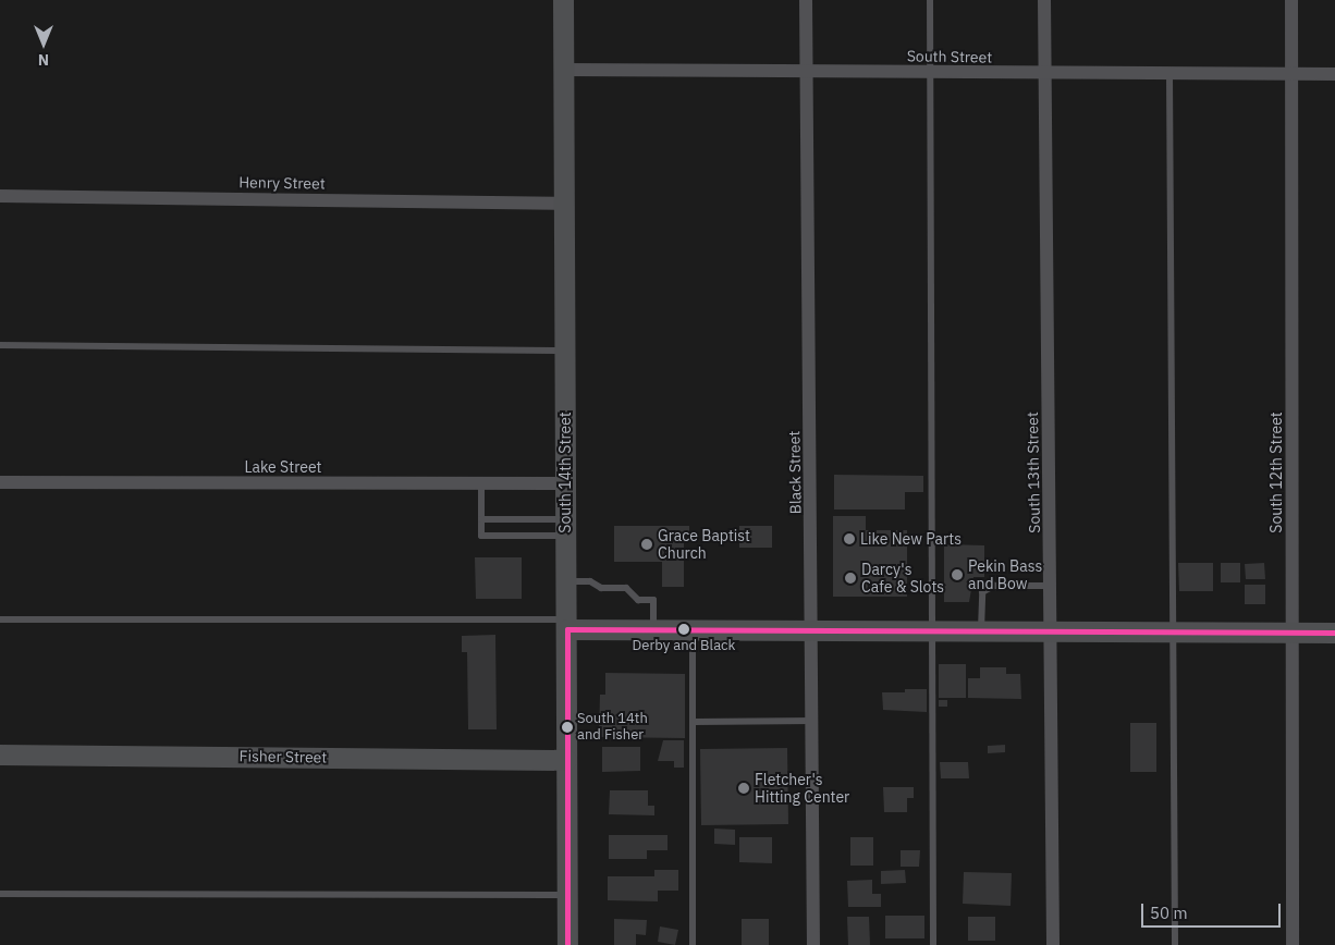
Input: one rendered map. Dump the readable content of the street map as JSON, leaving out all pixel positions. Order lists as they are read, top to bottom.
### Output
{
  "streets": {
    "main road": ["South 14th Street", "Fisher Street"],
    "street": [
      "South Street",
      "Henry Street",
      "Lake Street",
      "Black Street",
      "South 13th Street",
      "South 12th Street"
    ]
  },
  "crossings": [
    ["South Street", "South 14th Street"],
    ["South Street", "Black Street"],
    ["South Street", "South 13th Street"],
    ["South Street", "South 12th Street"],
    ["Henry Street", "South 14th Street"],
    ["Lake Street", "South 14th Street"],
    ["South 14th Street", "Fisher Street"]
  ],
  "places": [
    "Like New Parts",
    "Grace Baptist Church",
    "Pekin Bass and Bow",
    "Darcy's Cafe & Slots",
    "Derby and Black",
    "South 14th and Fisher",
    "Fletcher's Hitting Center"
  ],
  "scale_bar": "50 m",
  "north": "bottom"
}
